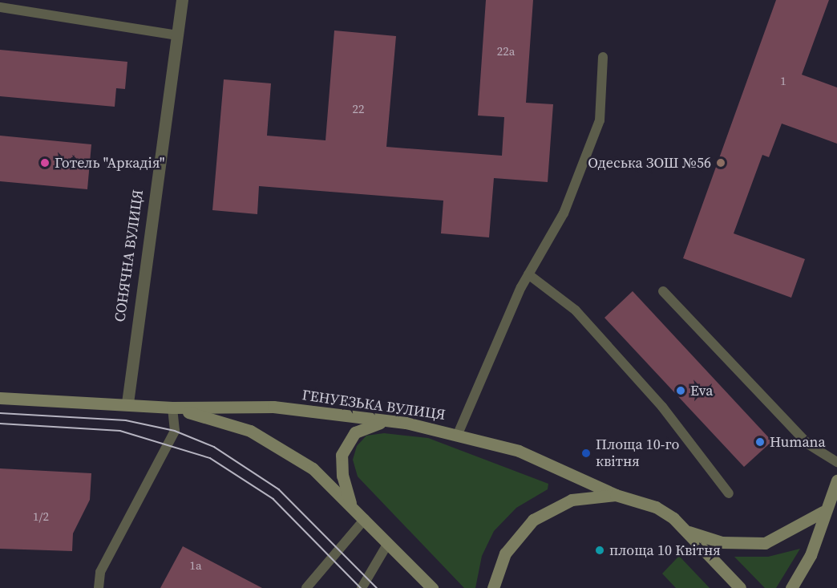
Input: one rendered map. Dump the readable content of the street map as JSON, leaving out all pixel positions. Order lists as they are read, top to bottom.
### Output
{
  "streets": {
    "main road": ["ГЕНУЕЗЬКА ВУЛИЦЯ"],
    "street": ["СОНЯЧНА ВУЛИЦЯ"]
  },
  "crossings": [
    ["СОНЯЧНА ВУЛИЦЯ", "ГЕНУЕЗЬКА ВУЛИЦЯ"]
  ],
  "places": [
    "Готель \"Аркадія\"",
    "Одеська ЗОШ №56",
    "Eva",
    "Humana",
    "Площа 10-го квітня",
    "площа 10 Квітня"
  ],
  "house_numbers": [
    "22а",
    "1",
    "22",
    "1/2",
    "1а"
  ]
}
